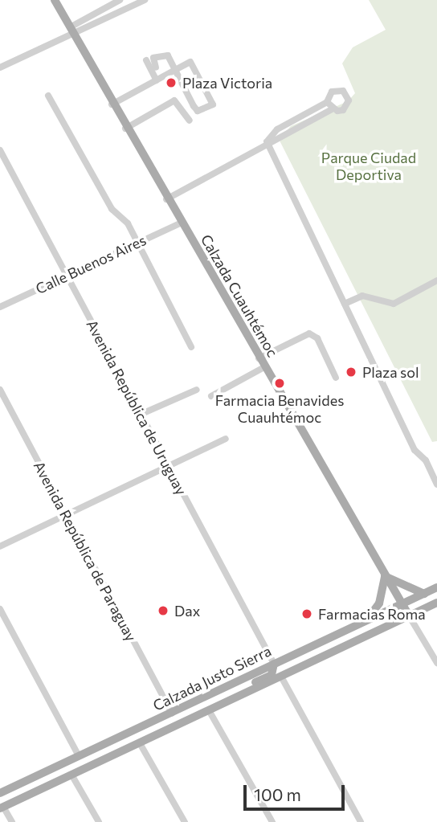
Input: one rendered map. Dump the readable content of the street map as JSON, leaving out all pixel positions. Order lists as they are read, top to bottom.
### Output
{
  "streets": {
    "main road": ["Calzada Cuauhtémoc", "Calzada Justo Sierra"],
    "street": ["Calle Buenos Aires", "Avenida República de Uruguay", "Avenida República de Paraguay"]
  },
  "crossings": [
    ["Calle Buenos Aires", "Calzada Cuauhtémoc"],
    ["Calle Buenos Aires", "Avenida República de Uruguay"],
    ["Calzada Cuauhtémoc", "Calzada Justo Sierra"],
    ["Avenida República de Uruguay", "Calzada Justo Sierra"],
    ["Avenida República de Paraguay", "Calzada Justo Sierra"]
  ],
  "parks": ["Parque Ciudad Deportiva"],
  "places": [
    "Plaza Victoria",
    "Plaza sol",
    "Farmacia Benavides Cuauhtémoc",
    "Dax",
    "Farmacias Roma"
  ],
  "scale_bar": "100 m"
}
